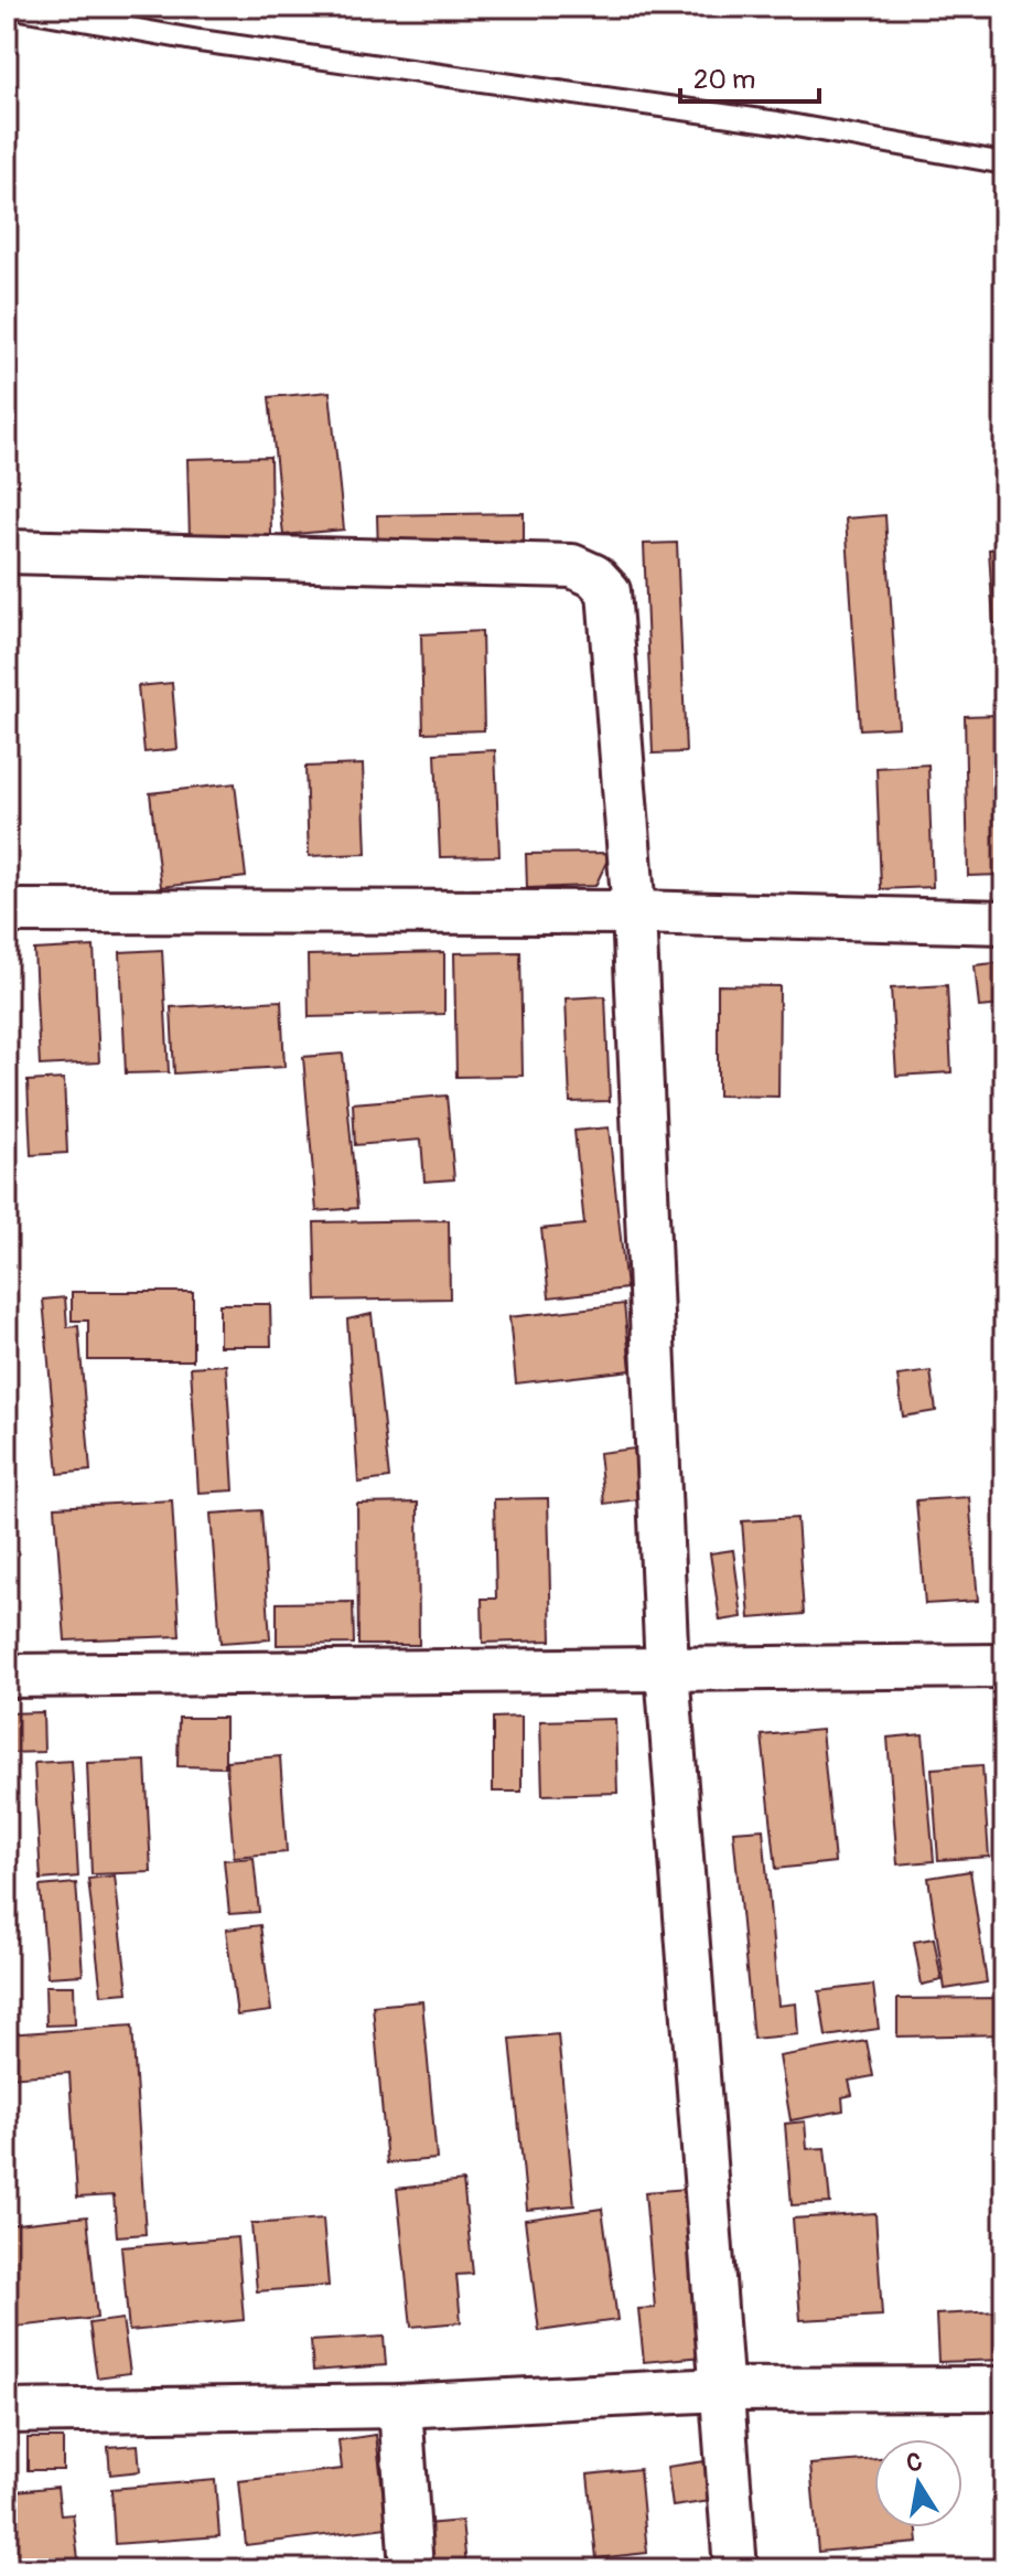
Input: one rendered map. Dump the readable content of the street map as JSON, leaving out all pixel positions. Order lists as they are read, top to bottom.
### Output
{
  "scale_bar": "20 m",
  "north": "top"
}
